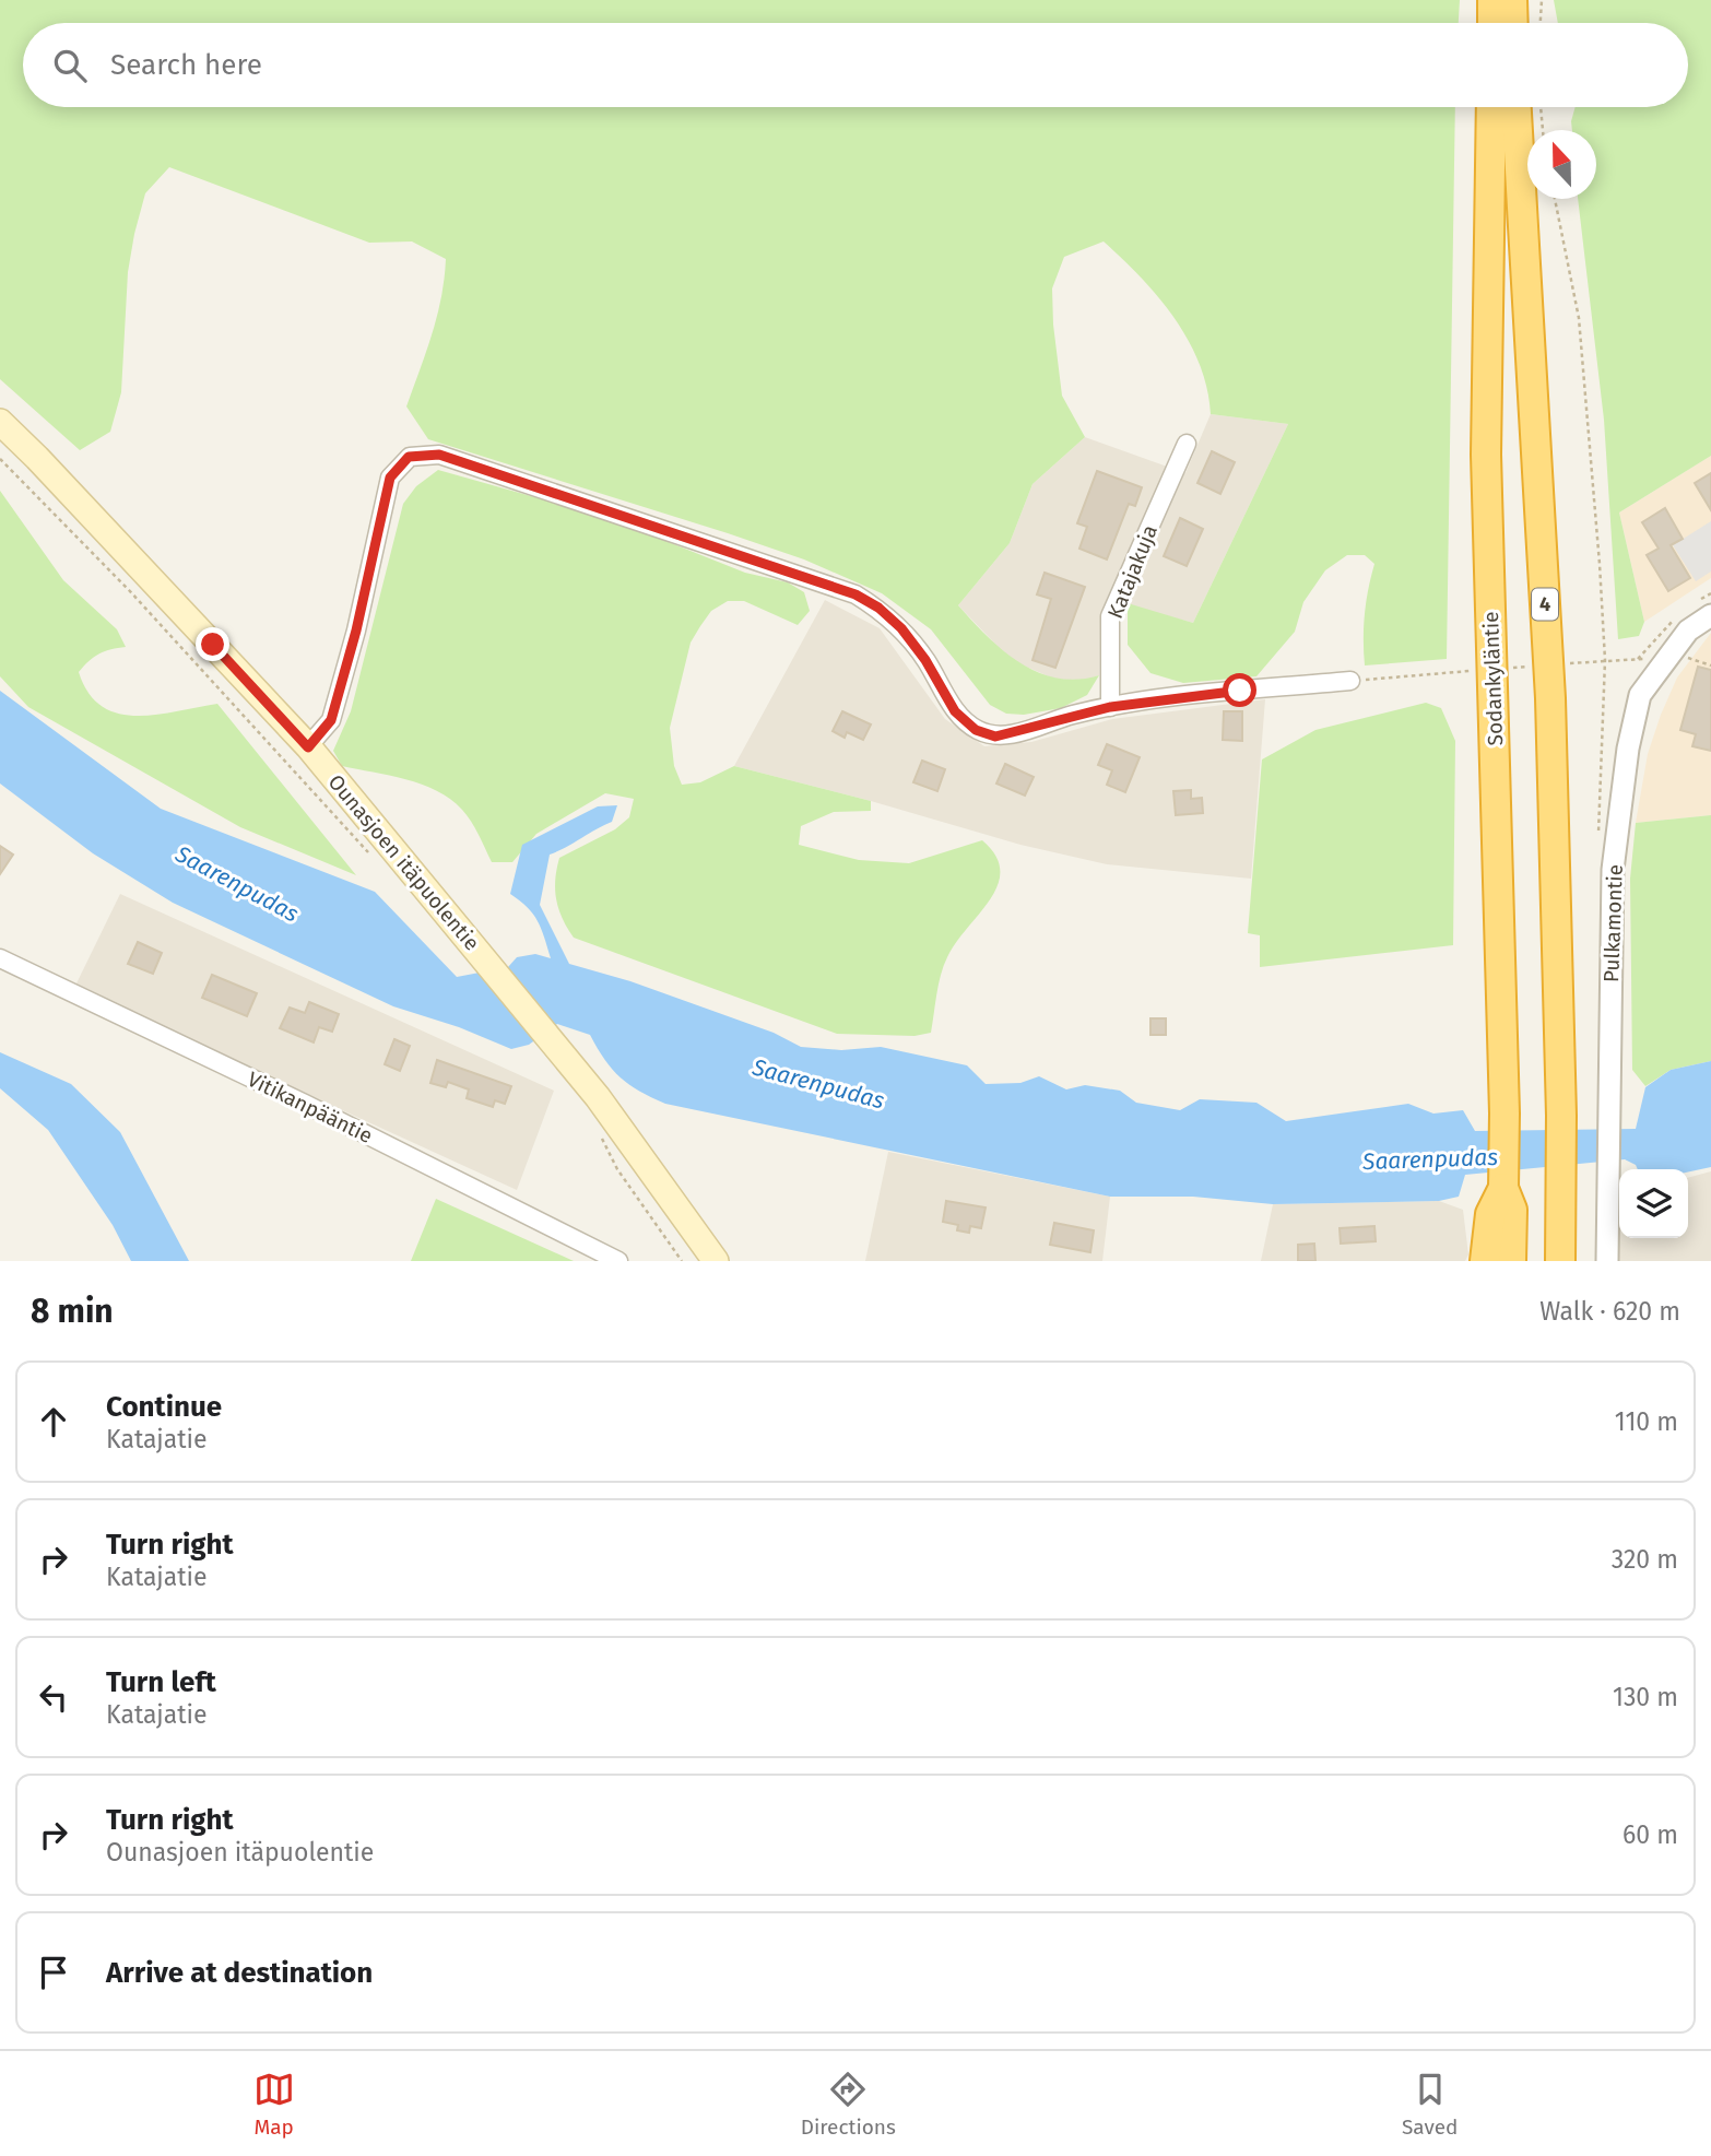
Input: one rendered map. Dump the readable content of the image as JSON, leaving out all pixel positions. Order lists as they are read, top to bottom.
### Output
{
  "streets": {
    "highway": ["4", "Sodankyläntie"],
    "main road": ["Ounasjoen itäpuolentie"],
    "street": ["Katajakuja", "Pulkamontie", "Vitikanpääntie"]
  },
  "water": ["Saarenpudas"],
  "north": "top",
  "page": {
    "search": "Search here",
    "heading": ["8 min", "Walk · 620 m"],
    "list": [
      ["Continue", "Katajatie", "110 m"],
      ["Turn right", "Katajatie", "320 m"],
      ["Turn left", "Katajatie", "130 m"],
      ["Turn right", "Ounasjoen itäpuolentie", "60 m"],
      "Arrive at destination"
    ],
    "nav": ["Map", "Directions", "Saved"]
  }
}
